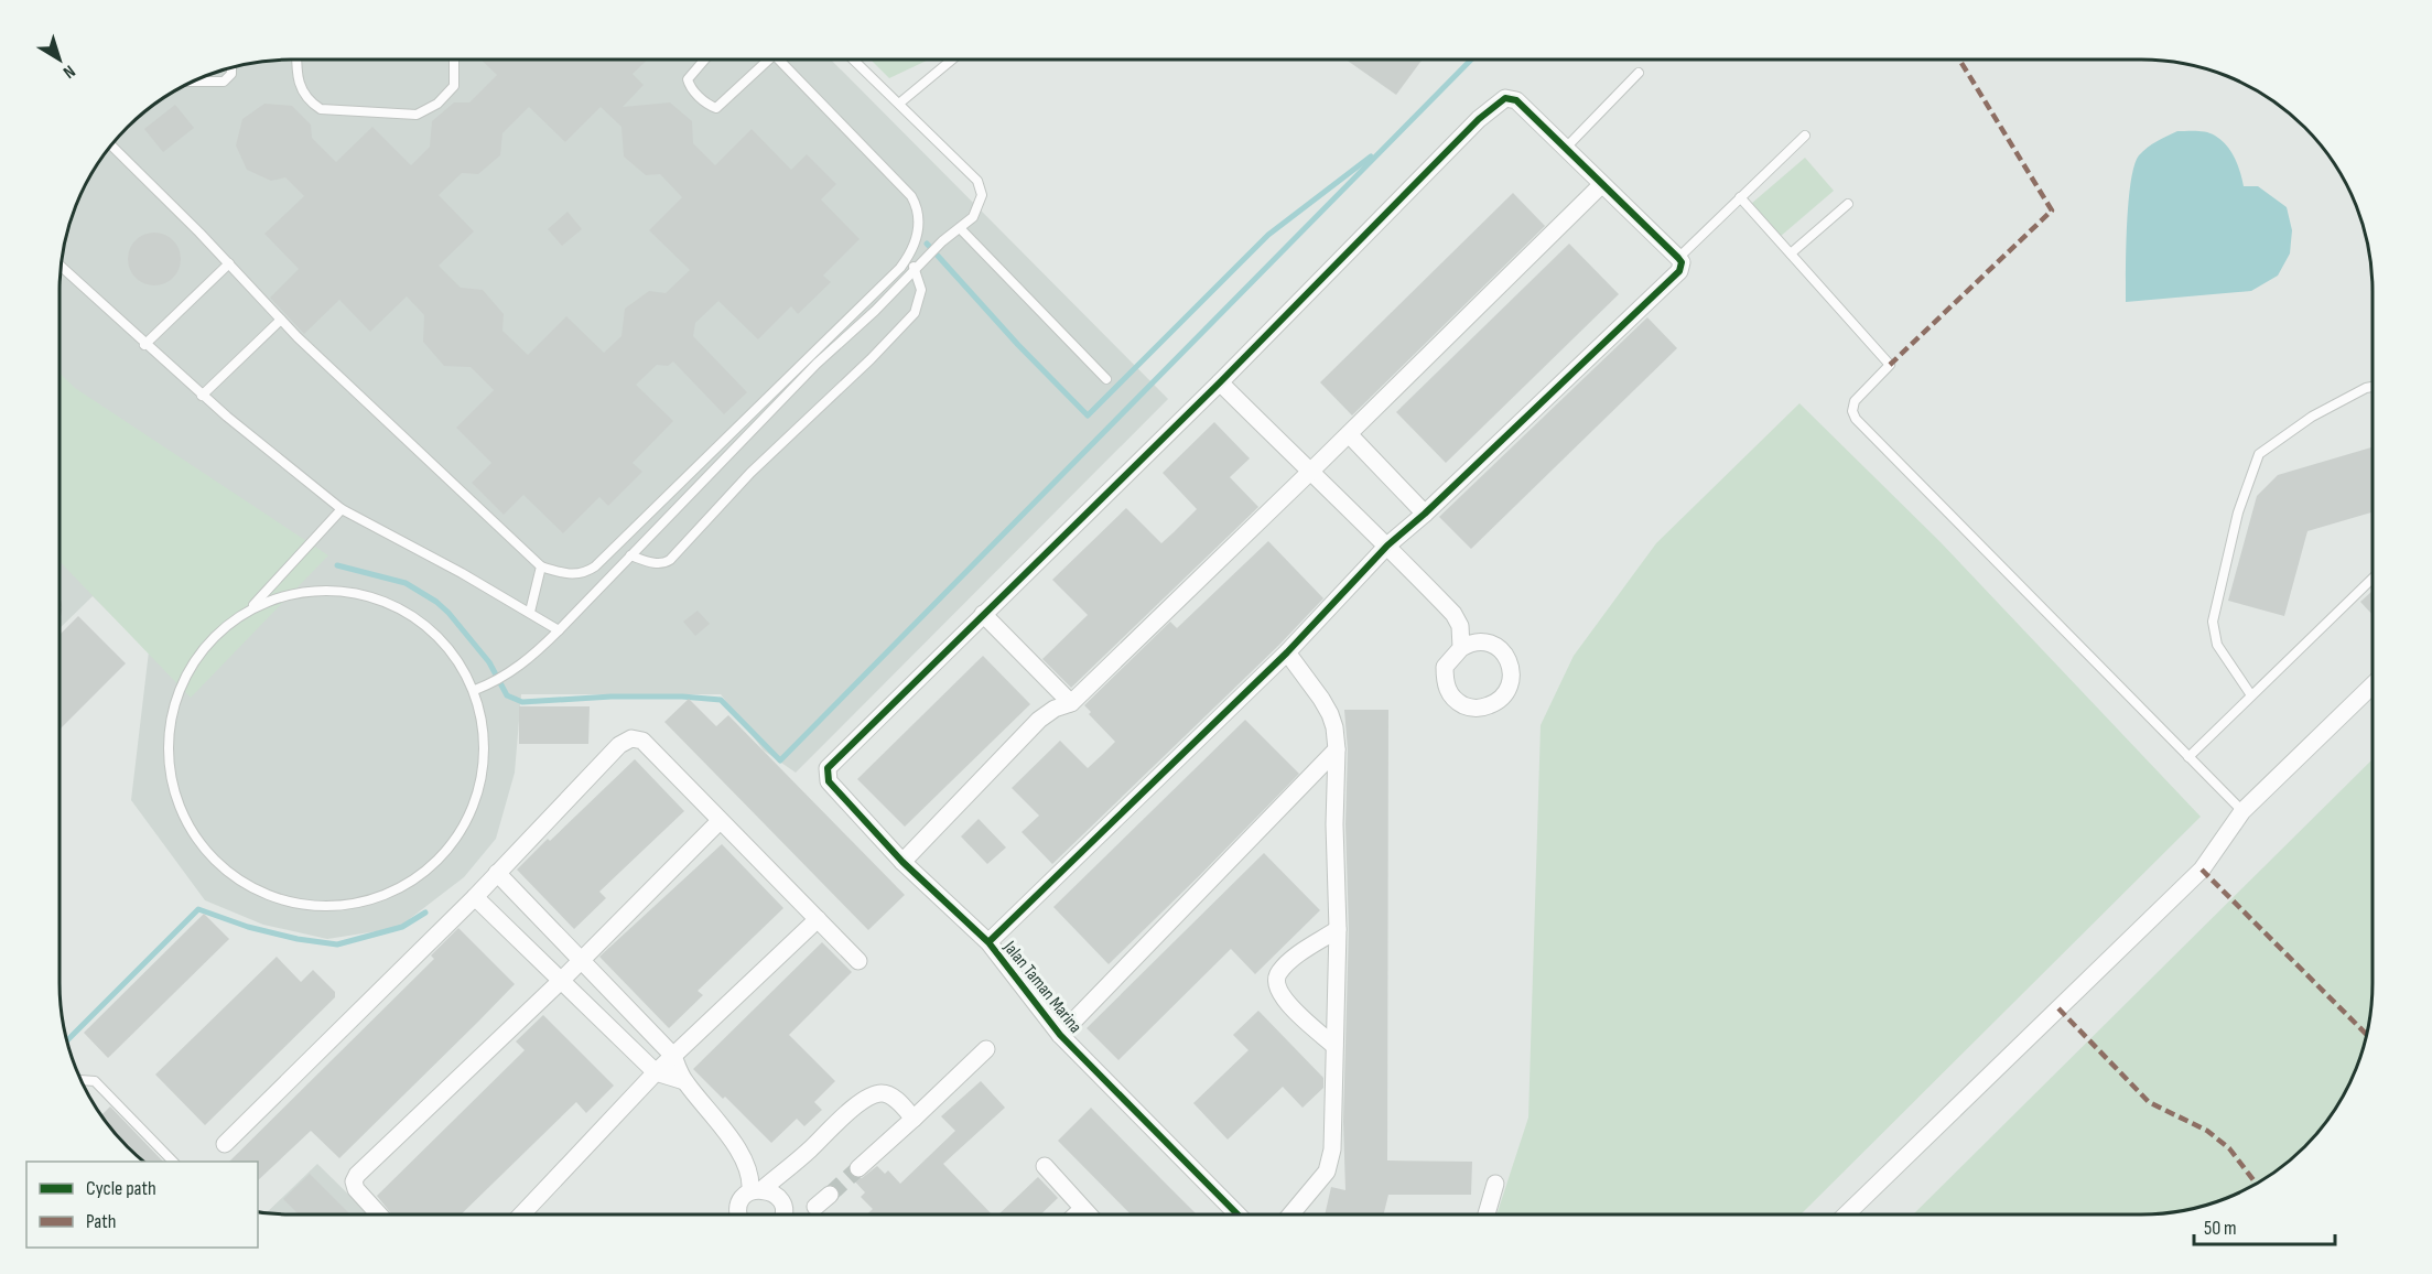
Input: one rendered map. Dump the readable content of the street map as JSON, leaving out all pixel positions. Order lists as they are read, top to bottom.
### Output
{
  "streets": {
    "street": ["Jalan Taman Marina"]
  },
  "legend": ["Cycle path", "Path"],
  "scale_bar": "50 m",
  "north": "bottom right"
}
